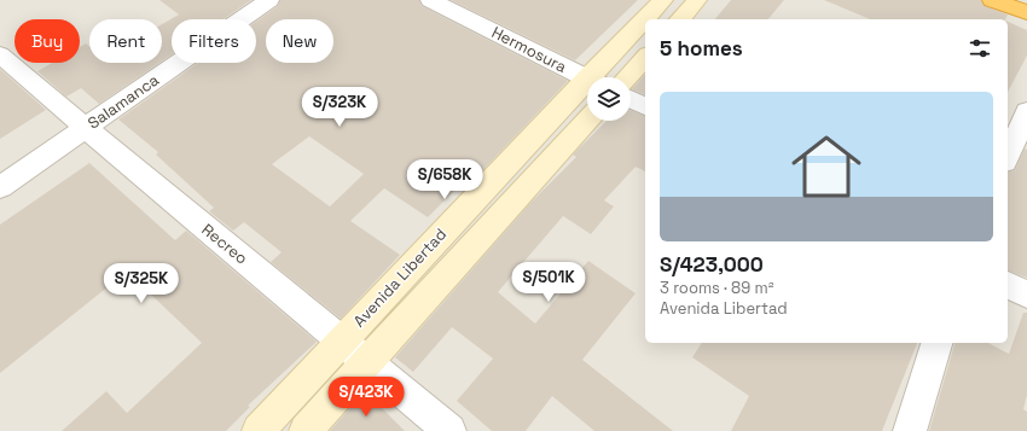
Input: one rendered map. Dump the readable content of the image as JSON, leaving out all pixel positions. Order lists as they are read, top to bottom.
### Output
{
  "streets": {
    "main road": ["Avenida Libertad"],
    "street": ["Hermosura", "Salamanca", "Recreo"]
  },
  "crossings": [
    ["Salamanca", "Recreo"],
    ["Recreo", "Avenida Libertad"]
  ],
  "page": {
    "chip": [
      "Buy",
      "Rent",
      "Filters",
      "New"
    ],
    "heading": "5 homes",
    "list": [
      {
        "name": "S/423,000",
        "note": "3 rooms · 89 m² · Avenida Libertad"
      }
    ],
    "price": [
      "S/323K",
      "S/658K",
      "S/501K",
      "S/325K",
      "S/423K"
    ]
  }
}
